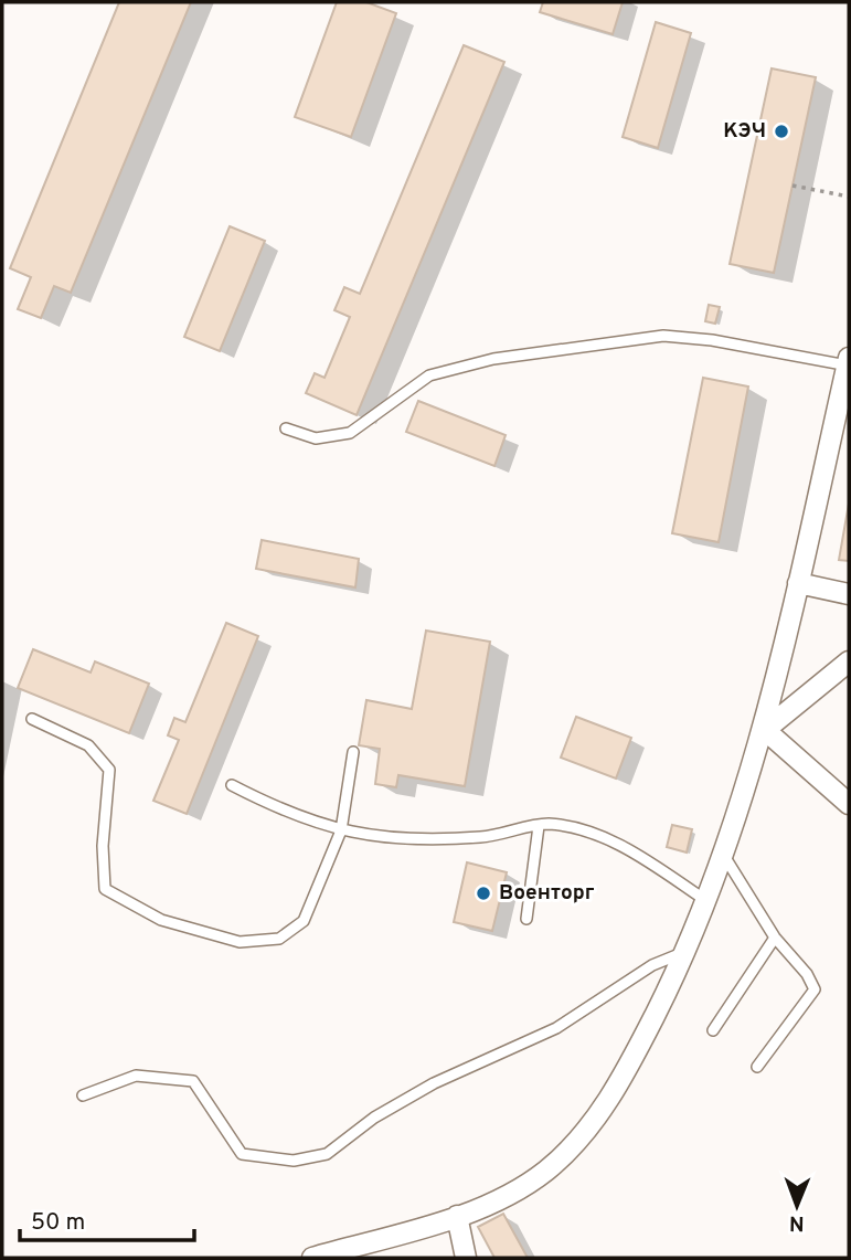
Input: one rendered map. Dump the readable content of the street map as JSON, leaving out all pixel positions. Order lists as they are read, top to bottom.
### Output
{
  "places": ["КЭЧ", "Военторг"],
  "scale_bar": "50 m",
  "north": "bottom"
}
